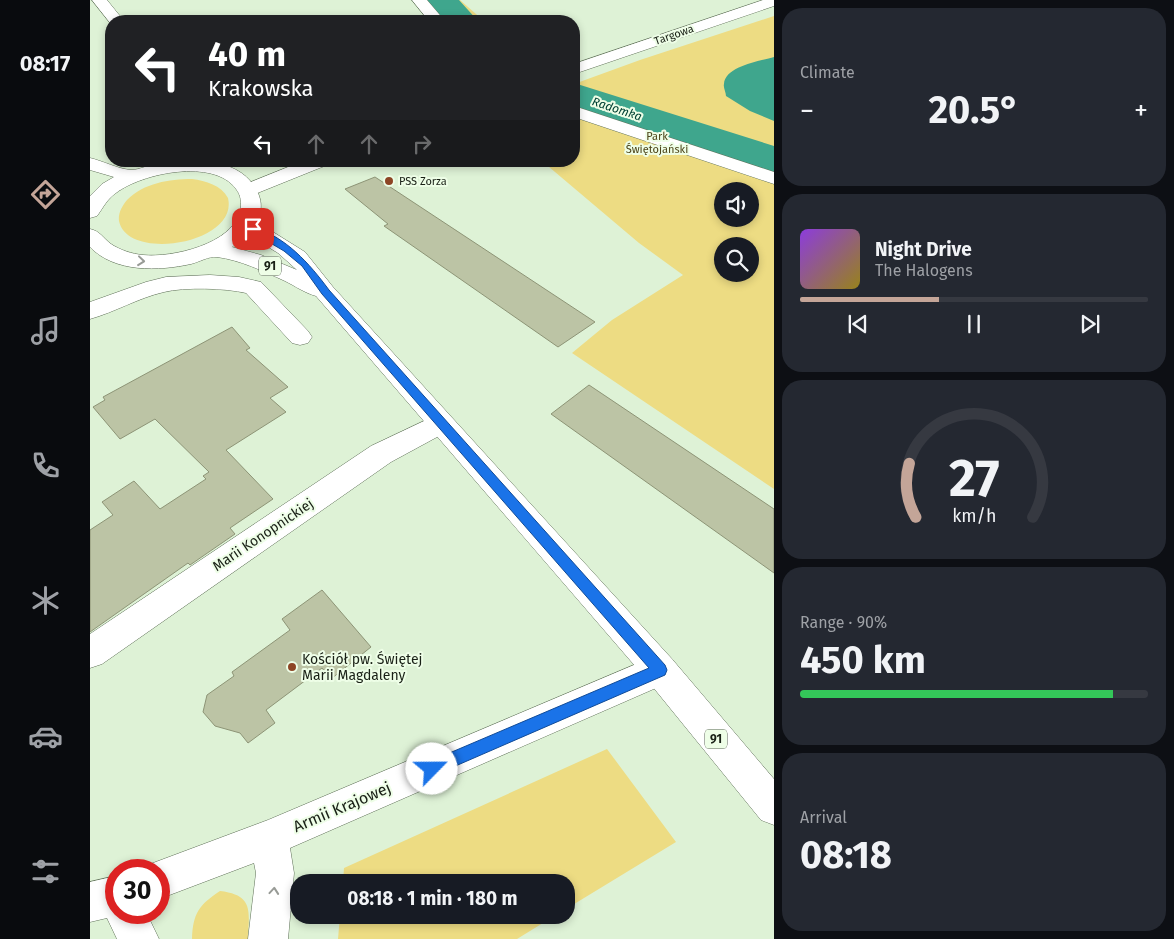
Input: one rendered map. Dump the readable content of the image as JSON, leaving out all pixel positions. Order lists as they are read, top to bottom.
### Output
{
  "streets": {
    "street": [
      "Targowa",
      "91",
      "Marii Konopnickiej",
      "Armii Krajowej"
    ]
  },
  "crossings": [
    ["91", "Marii Konopnickiej"],
    ["91", "Armii Krajowej"]
  ],
  "water": ["Radomka"],
  "parks": ["Park Świętojański"],
  "places": ["PSS Zorza", "Kościół pw. Świętej Marii Magdaleny"],
  "page": {
    "tabs": "08:17",
    "tile": [
      "Climate",
      ["Range · 90%", "450 km"],
      ["Arrival", "08:18"]
    ],
    "turn": ["40 m", "Krakowska"],
    "heat": ["−", "20.5°", "+"],
    "song": ["Night Drive", "The Halogens"],
    "limit": "30",
    "trip": "08:18 · 1 min · 180 m",
    "gauge": ["27", "km/h"]
  }
}
